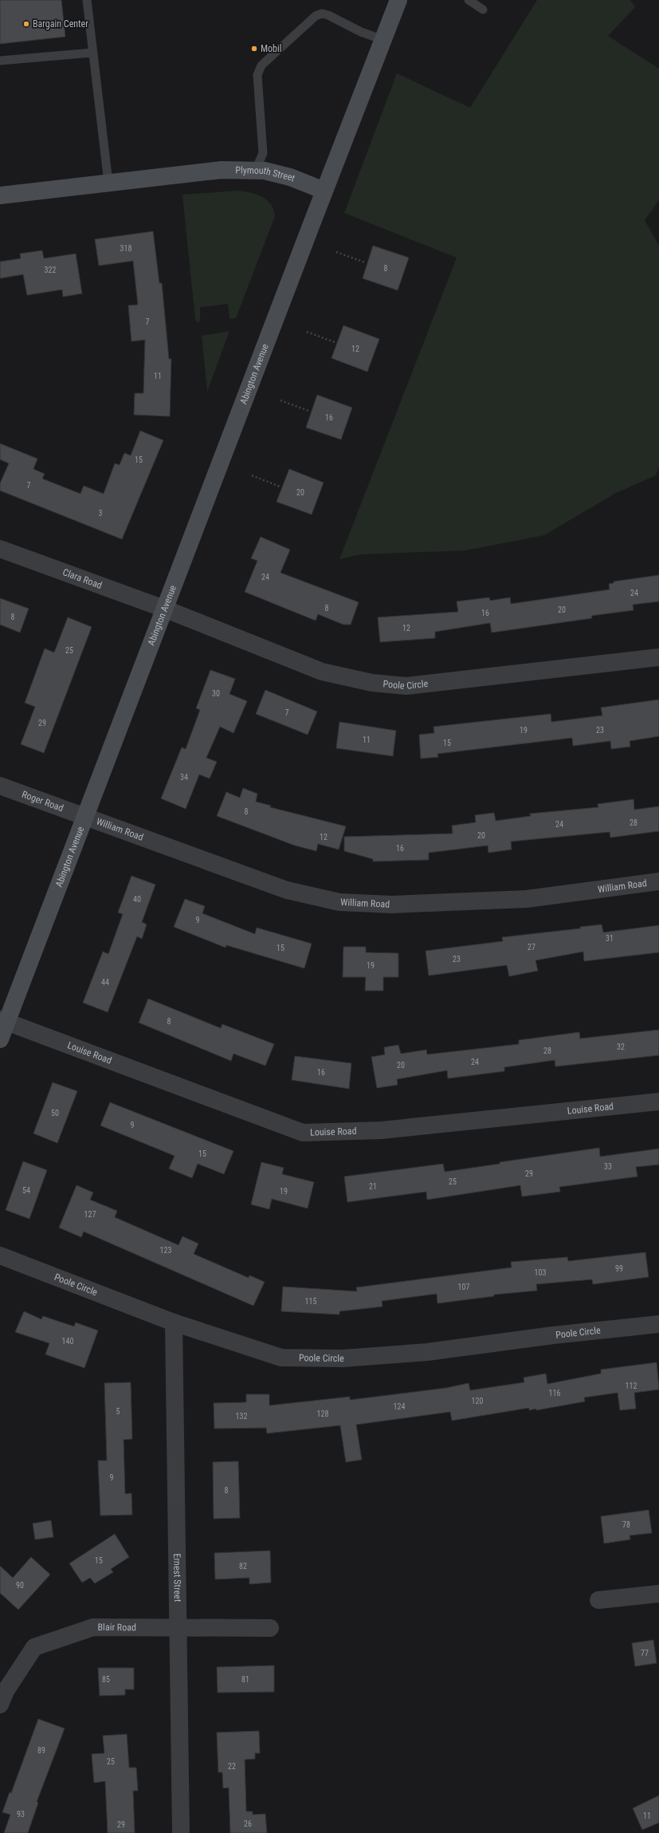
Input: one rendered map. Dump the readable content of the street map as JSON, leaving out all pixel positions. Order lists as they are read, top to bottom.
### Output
{
  "streets": {
    "main road": ["Plymouth Street", "Abington Avenue"],
    "street": [
      "Clara Road",
      "Poole Circle",
      "Roger Road",
      "William Road",
      "Louise Road",
      "Ernest Street",
      "Blair Road"
    ]
  },
  "crossings": [
    ["Plymouth Street", "Abington Avenue"],
    ["Abington Avenue", "Clara Road"],
    ["Abington Avenue", "Poole Circle"],
    ["Abington Avenue", "Roger Road"],
    ["Abington Avenue", "William Road"],
    ["Abington Avenue", "Louise Road"],
    ["Clara Road", "Poole Circle"],
    ["Poole Circle", "Ernest Street"],
    ["Roger Road", "William Road"],
    ["Ernest Street", "Blair Road"]
  ],
  "places": ["Bargain Center", "Mobil"],
  "house_numbers": [
    "318",
    "8",
    "322",
    "7",
    "12",
    "11",
    "16",
    "15",
    "7",
    "20",
    "3",
    "24",
    "24",
    "8",
    "20",
    "16",
    "8",
    "12",
    "25",
    "30",
    "7",
    "29",
    "19",
    "23",
    "11",
    "15",
    "34",
    "8",
    "28",
    "24",
    "20",
    "12",
    "16",
    "40",
    "9",
    "31",
    "27",
    "15",
    "23",
    "19",
    "44",
    "8",
    "32",
    "28",
    "24",
    "20",
    "16",
    "50",
    "9",
    "15",
    "33",
    "29",
    "25",
    "21",
    "54",
    "19",
    "127",
    "123",
    "99",
    "103",
    "107",
    "115",
    "140",
    "112",
    "116",
    "120",
    "124",
    "5",
    "128",
    "132",
    "9",
    "8",
    "78",
    "15",
    "82",
    "90",
    "77",
    "85",
    "81",
    "89",
    "25",
    "22",
    "93",
    "11",
    "26",
    "29"
  ]
}
